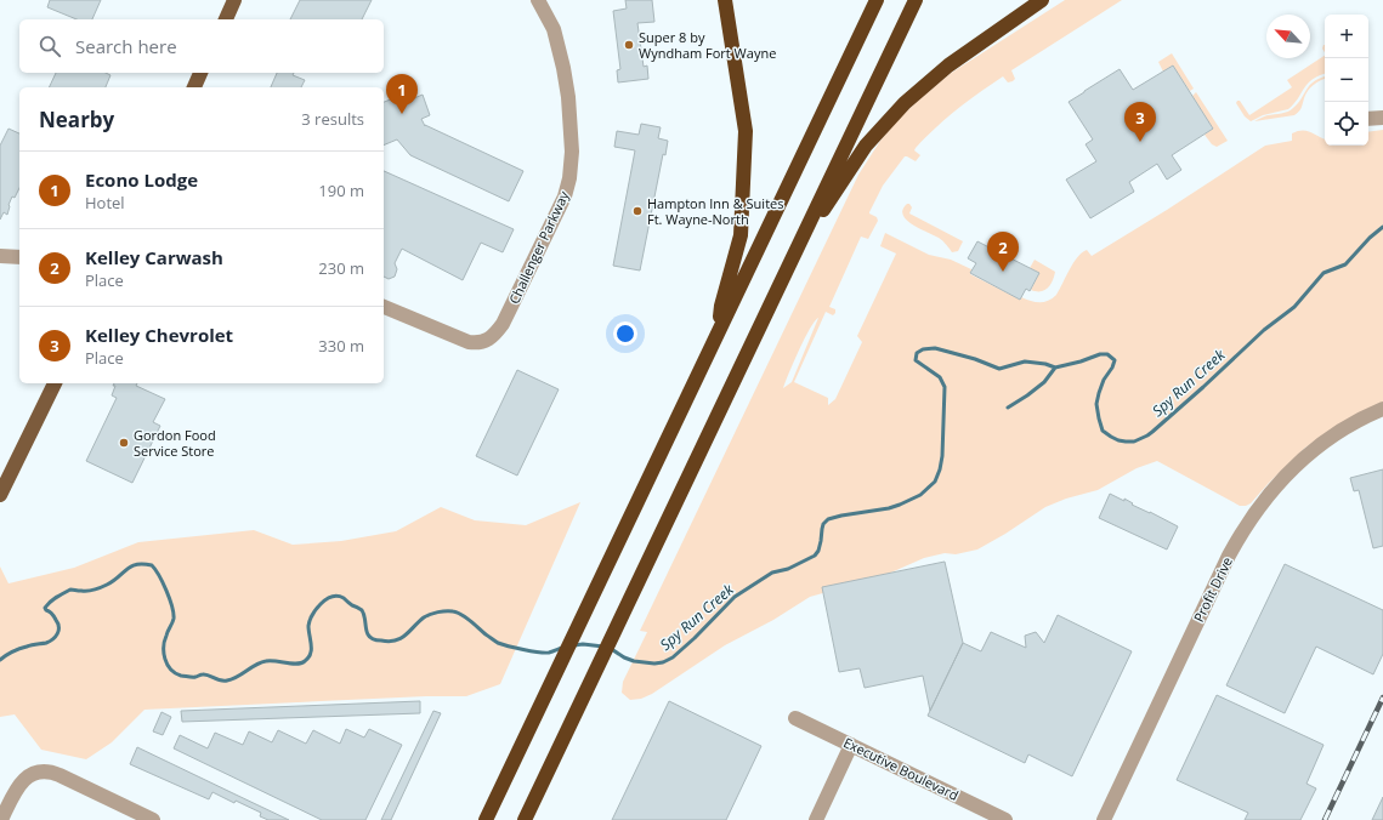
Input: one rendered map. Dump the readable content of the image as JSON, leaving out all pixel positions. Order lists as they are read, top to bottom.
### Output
{
  "streets": {
    "street": ["Challenger Parkway", "Profit Drive", "Executive Boulevard"]
  },
  "water": ["Spy Run Creek"],
  "places": ["Super 8 by Wyndham Fort Wayne", "Hampton Inn & Suites Ft. Wayne-North", "Gordon Food Service Store"],
  "north": "top left",
  "page": {
    "map_buttons": ["+", "−"],
    "search": "Search here",
    "pins": ["1", "3", "2"],
    "heading": ["Nearby", "3 results"],
    "list": [
      {
        "mark": "1",
        "name": "Econo Lodge",
        "note": "Hotel",
        "value": "190 m"
      },
      {
        "mark": "2",
        "name": "Kelley Carwash",
        "note": "Place",
        "value": "230 m"
      },
      {
        "mark": "3",
        "name": "Kelley Chevrolet",
        "note": "Place",
        "value": "330 m"
      }
    ]
  }
}
